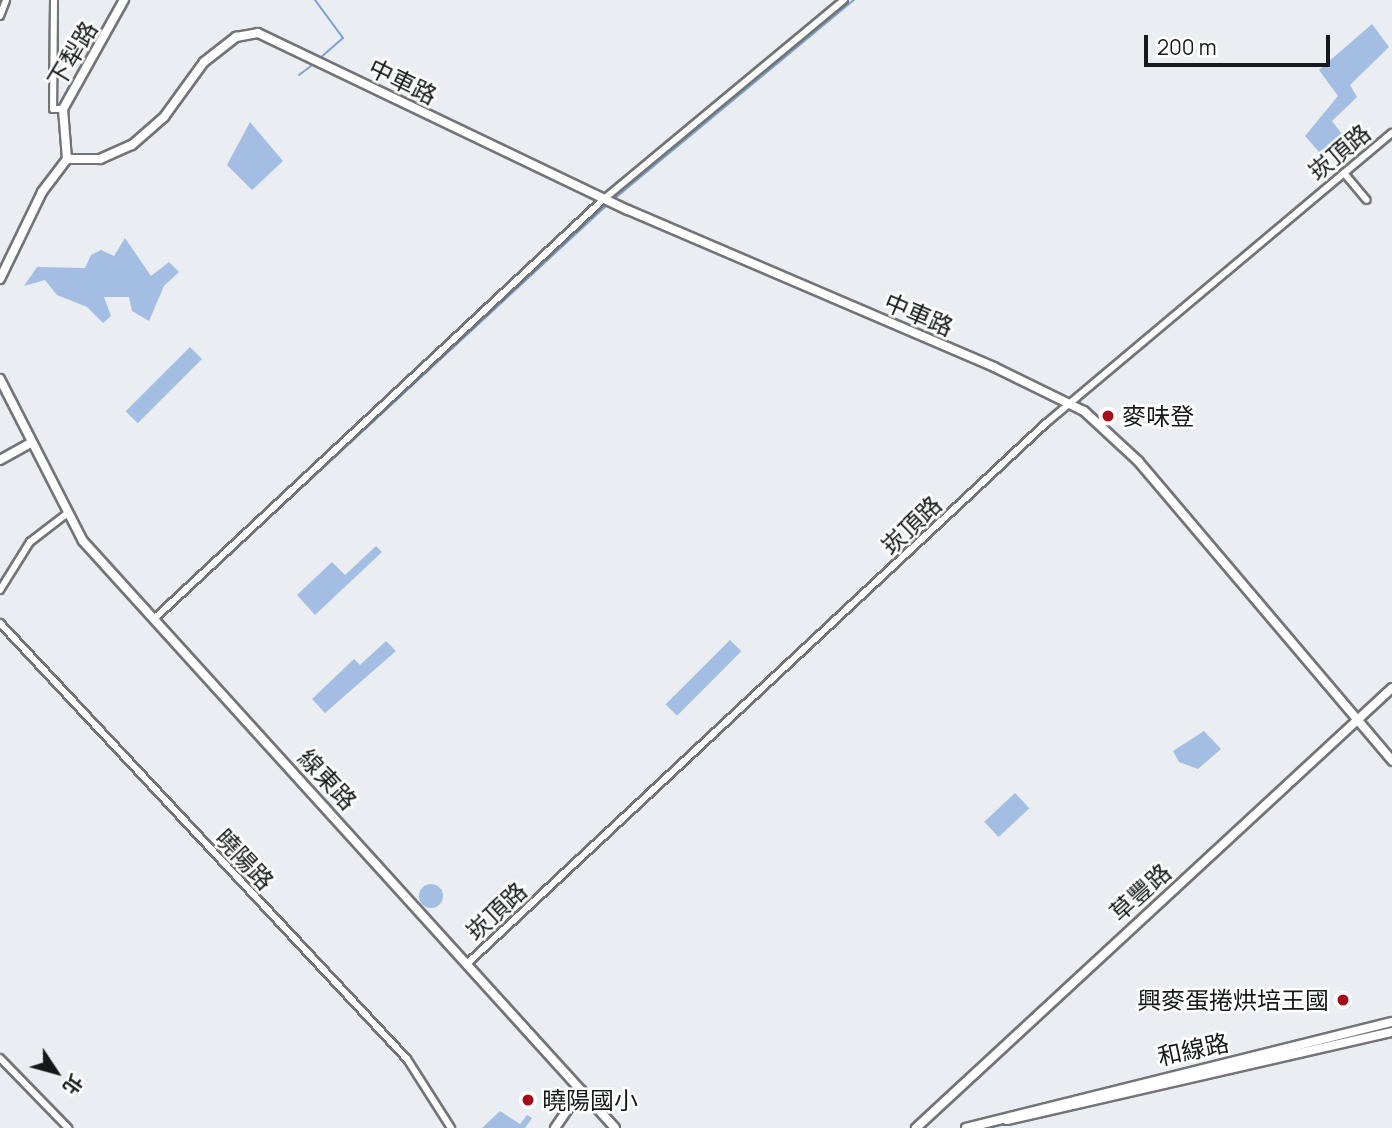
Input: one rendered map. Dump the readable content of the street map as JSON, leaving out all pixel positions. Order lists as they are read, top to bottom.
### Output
{
  "streets": {
    "street": [
      "下犁路",
      "中車路",
      "崁頂路",
      "線東路",
      "曉陽路",
      "草豐路",
      "和線路"
    ]
  },
  "crossings": [
    ["下犁路", "中車路"],
    ["中車路", "崁頂路"],
    ["中車路", "草豐路"],
    ["崁頂路", "線東路"]
  ],
  "places": ["麥味登", "興麥蛋捲烘培王國", "曉陽國小"],
  "scale_bar": "200 m",
  "north": "bottom right"
}
